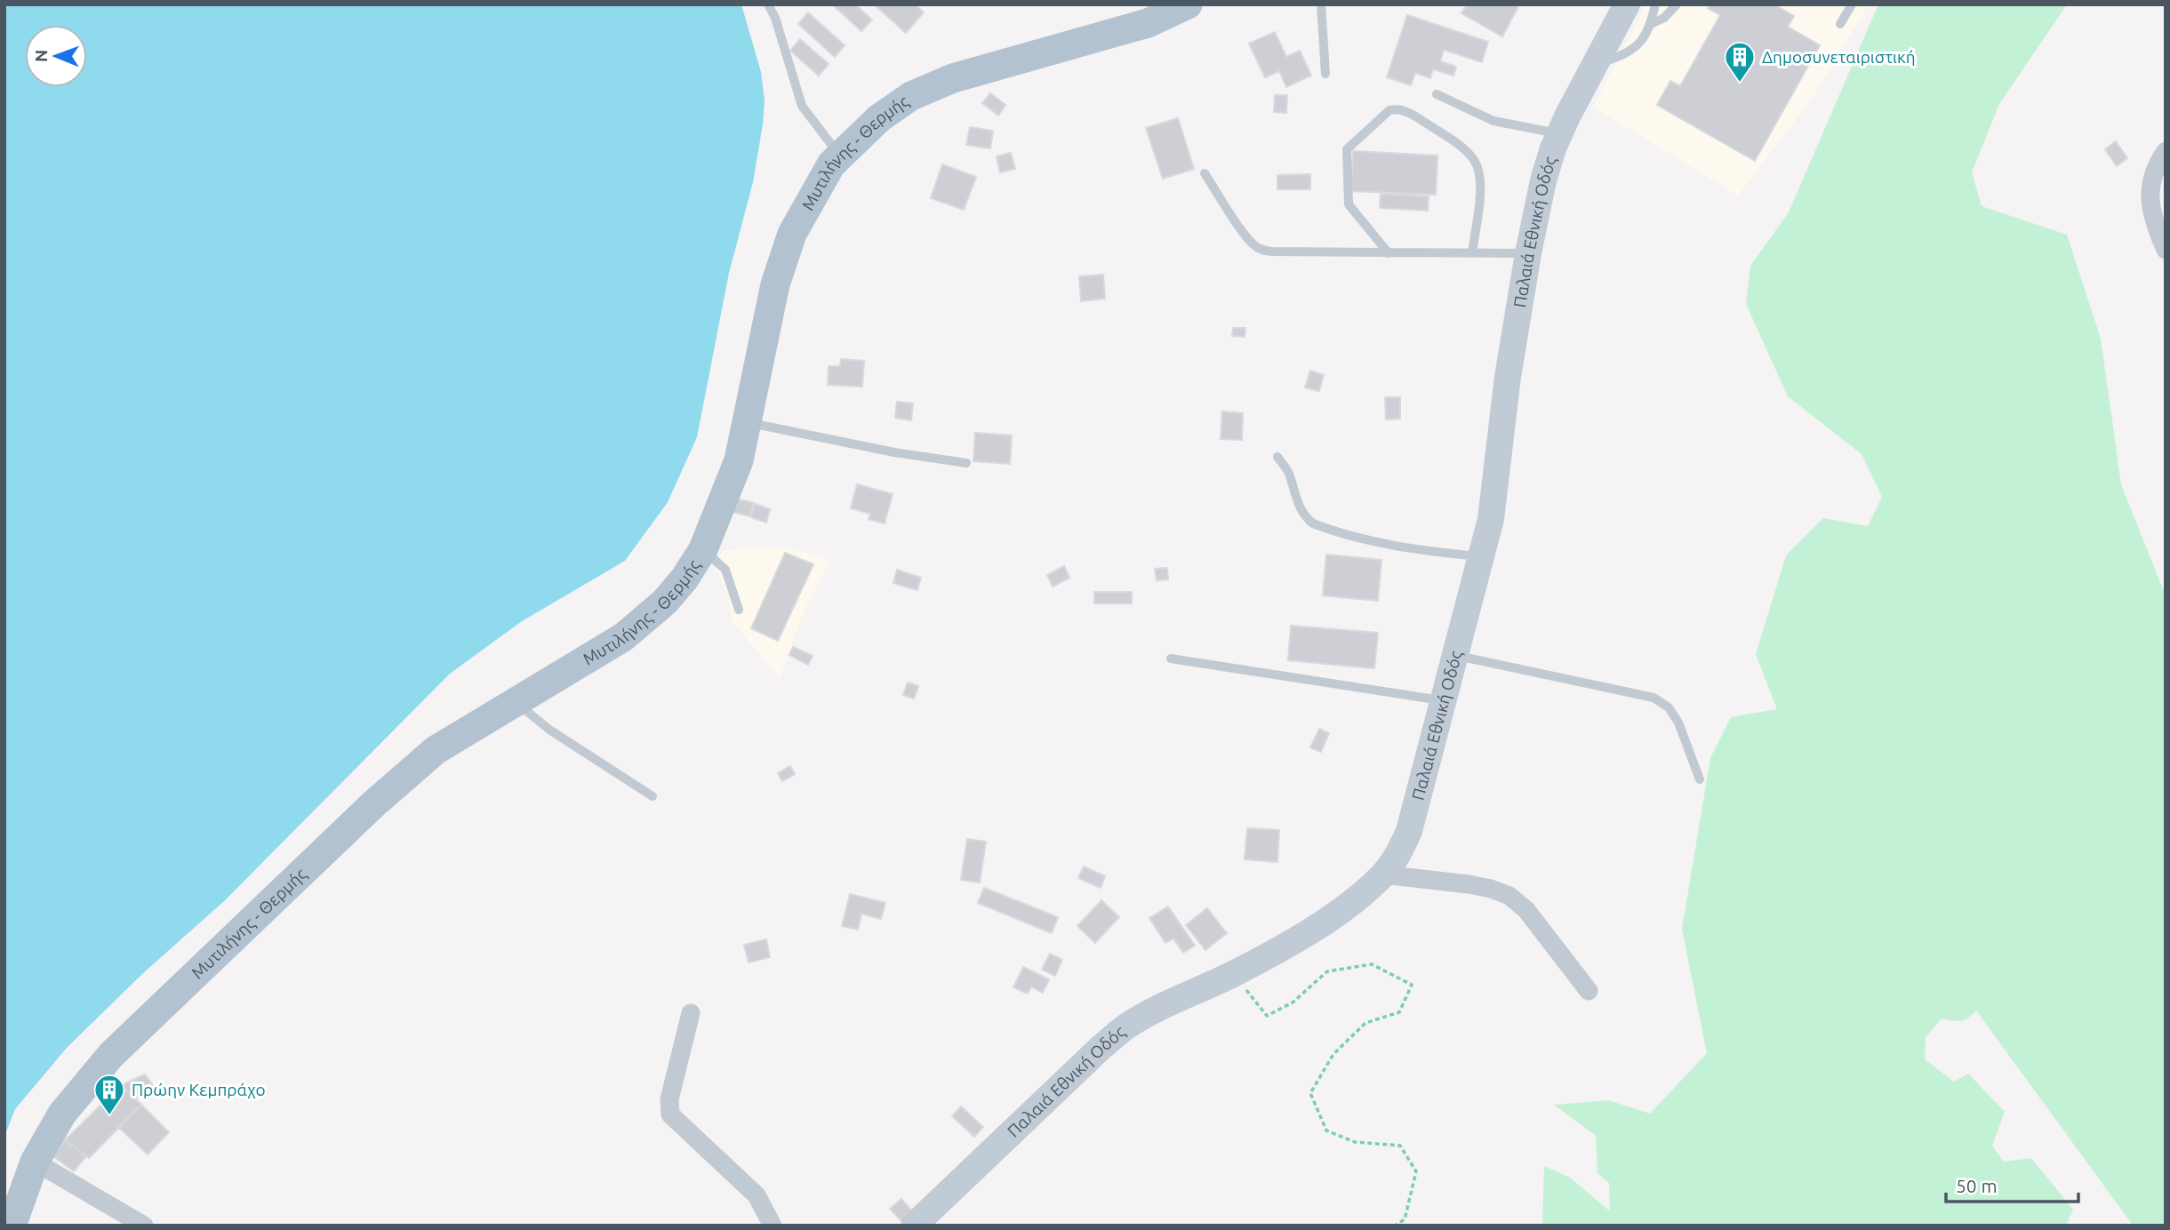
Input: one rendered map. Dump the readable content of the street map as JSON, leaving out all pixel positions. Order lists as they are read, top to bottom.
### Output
{
  "streets": {
    "main road": ["Μυτιλήνης - Θερμής", "Παλαιά Εθνική Οδός"]
  },
  "places": {
    "building": ["Δημοσυνεταιριστική", "Πρώην Κεμπράχο"]
  },
  "scale_bar": "50 m",
  "north": "left"
}
